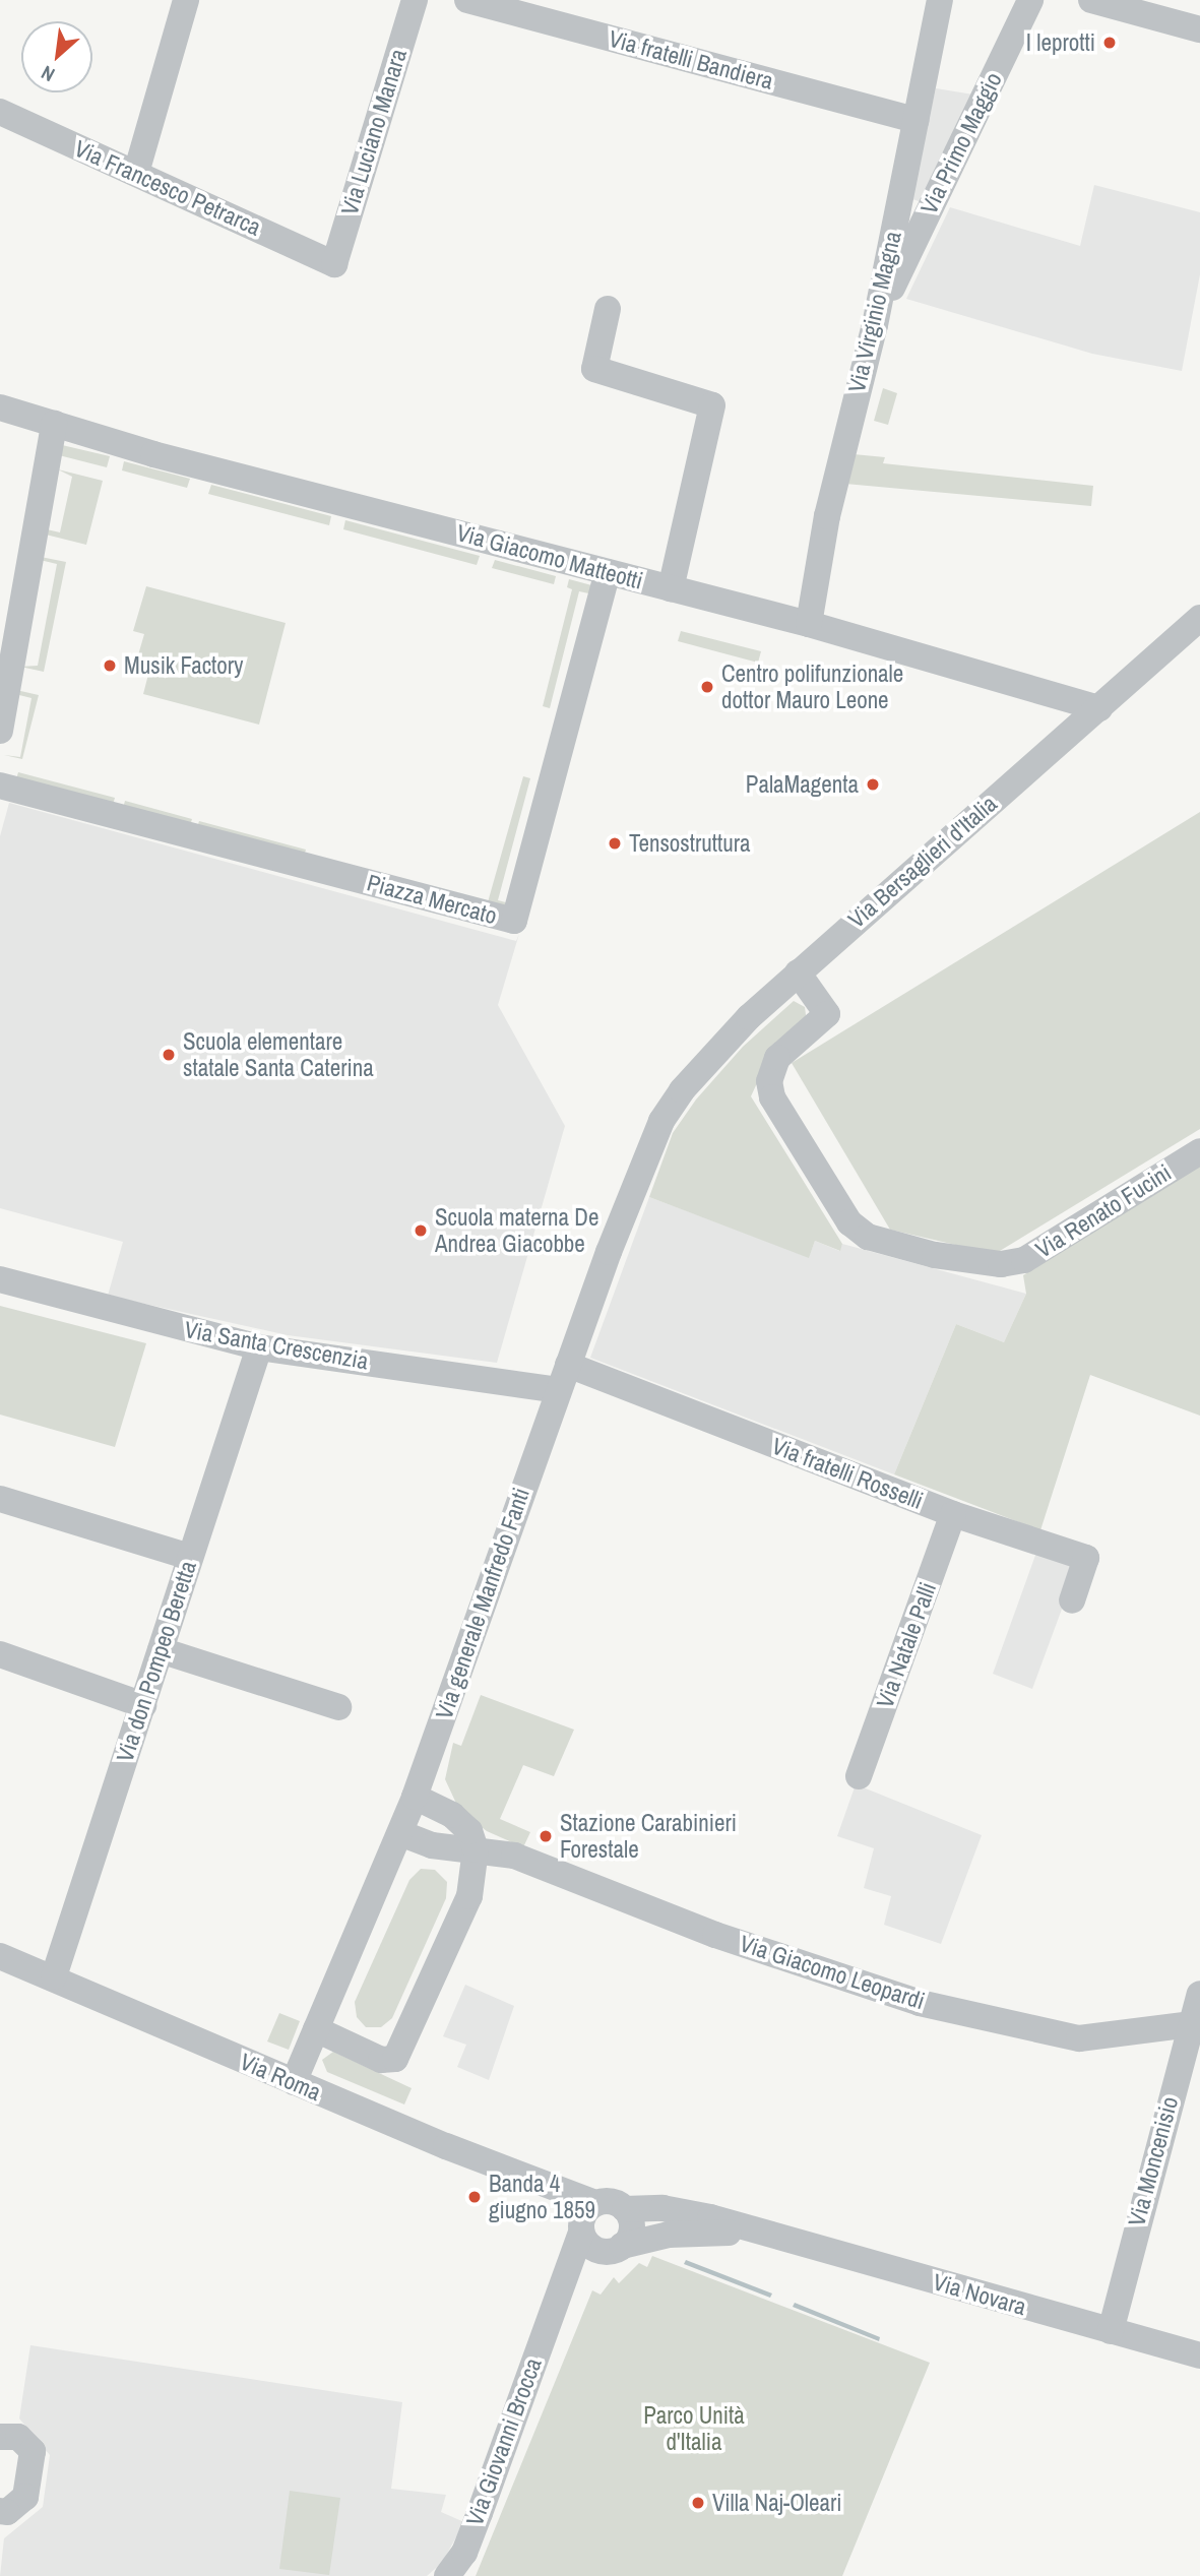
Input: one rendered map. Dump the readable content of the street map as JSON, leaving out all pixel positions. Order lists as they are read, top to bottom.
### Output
{
  "streets": {
    "street": [
      "Via fratelli Bandiera",
      "Via Luciano Manara",
      "Via Primo Maggio",
      "Via Francesco Petrarca",
      "Via Virginio Magna",
      "Via Giacomo Matteotti",
      "Via Bersaglieri d'Italia",
      "Piazza Mercato",
      "Via Renato Fucini",
      "Via Santa Crescenzia",
      "Via fratelli Rosselli",
      "Via generale Manfredo Fanti",
      "Via Natale Palli",
      "Via don Pompeo Beretta",
      "Via Giacomo Leopardi",
      "Via Roma",
      "Via Moncenisio",
      "Via Novara",
      "Via Giovanni Brocca"
    ]
  },
  "crossings": [
    ["Via fratelli Bandiera", "Via Virginio Magna"],
    ["Via Luciano Manara", "Via Francesco Petrarca"],
    ["Via Primo Maggio", "Via Virginio Magna"],
    ["Via Virginio Magna", "Via Giacomo Matteotti"],
    ["Via Giacomo Matteotti", "Via Bersaglieri d'Italia"],
    ["Via Giacomo Matteotti", "Piazza Mercato"],
    ["Via Bersaglieri d'Italia", "Via Renato Fucini"],
    ["Via Bersaglieri d'Italia", "Via generale Manfredo Fanti"],
    ["Via Santa Crescenzia", "Via generale Manfredo Fanti"],
    ["Via Santa Crescenzia", "Via don Pompeo Beretta"],
    ["Via fratelli Rosselli", "Via generale Manfredo Fanti"],
    ["Via fratelli Rosselli", "Via Natale Palli"],
    ["Via generale Manfredo Fanti", "Via Giacomo Leopardi"],
    ["Via generale Manfredo Fanti", "Via Roma"],
    ["Via don Pompeo Beretta", "Via Roma"],
    ["Via Giacomo Leopardi", "Via Moncenisio"],
    ["Via Roma", "Via Novara"],
    ["Via Roma", "Via Giovanni Brocca"],
    ["Via Moncenisio", "Via Novara"],
    ["Via Novara", "Via Giovanni Brocca"]
  ],
  "parks": ["Parco Unità d'Italia"],
  "places": [
    "I leprotti",
    "Musik Factory",
    "Centro polifunzionale dottor Mauro Leone",
    "PalaMagenta",
    "Tensostruttura",
    "Scuola elementare statale Santa Caterina",
    "Scuola materna De Andrea Giacobbe",
    "Stazione Carabinieri Forestale",
    "Banda 4 giugno 1859",
    "Villa Naj-Oleari"
  ],
  "north": "bottom left"
}
